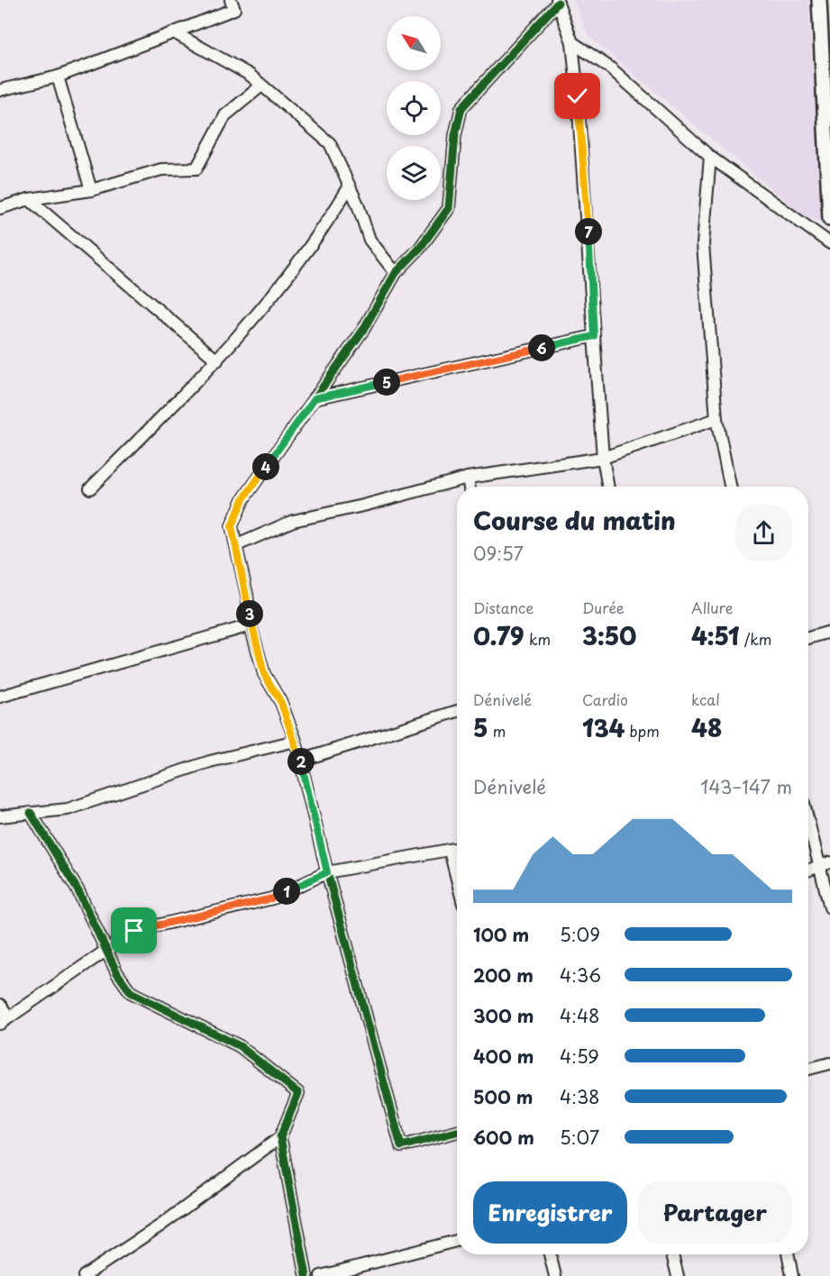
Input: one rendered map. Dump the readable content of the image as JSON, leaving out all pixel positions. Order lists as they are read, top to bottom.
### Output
{
  "north": "top left",
  "page": {
    "pins": [
      "7",
      "6",
      "5",
      "4",
      "3",
      "2",
      "1"
    ],
    "heading": ["Course du matin", "09:57"],
    "stats": [
      ["Distance", "0.79 km"],
      ["Durée", "3:50"],
      ["Allure", "4:51 /km"],
      ["Dénivelé", "5 m"],
      ["Cardio", "134 bpm"],
      ["kcal", "48"]
    ],
    "chart": ["Dénivelé", "143–147 m"],
    "list": [
      {
        "name": "100 m",
        "note": "5:09"
      },
      {
        "name": "200 m",
        "note": "4:36"
      },
      {
        "name": "300 m",
        "note": "4:48"
      },
      {
        "name": "400 m",
        "note": "4:59"
      },
      {
        "name": "500 m",
        "note": "4:38"
      },
      {
        "name": "600 m",
        "note": "5:07"
      }
    ],
    "buttons": ["Enregistrer", "Partager"]
  }
}
